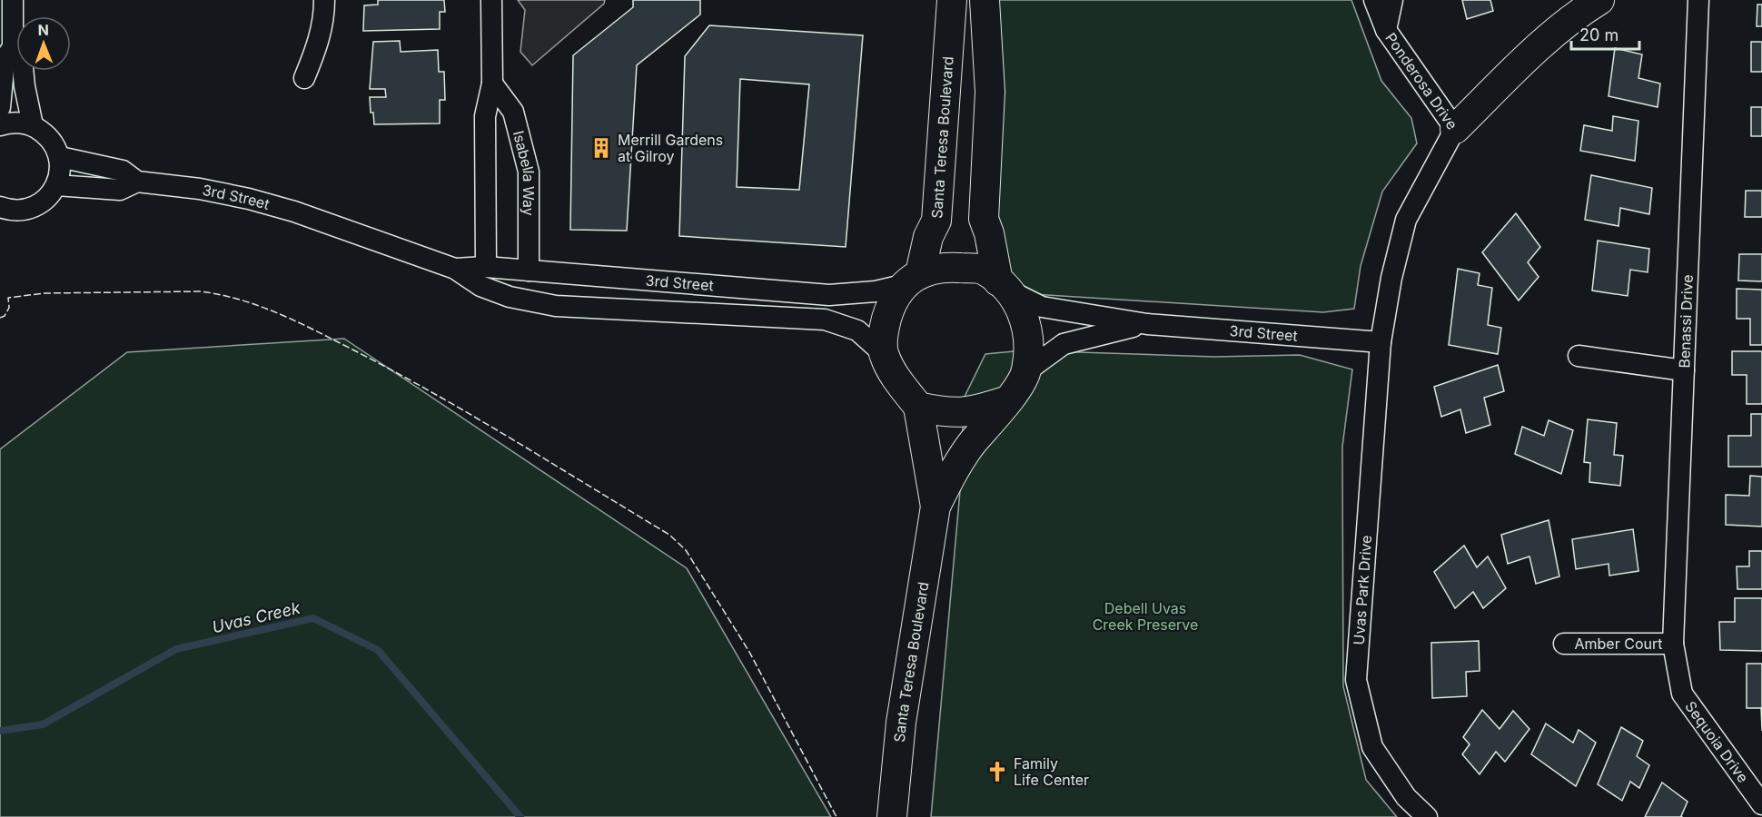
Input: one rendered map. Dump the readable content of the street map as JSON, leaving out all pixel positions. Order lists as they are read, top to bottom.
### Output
{
  "streets": {
    "main road": ["Santa Teresa Boulevard"],
    "street": [
      "Ponderosa Drive",
      "Isabella Way",
      "3rd Street",
      "Benassi Drive",
      "Uvas Park Drive",
      "Amber Court",
      "Sequoia Drive"
    ]
  },
  "crossings": [
    ["Ponderosa Drive", "3rd Street"],
    ["Ponderosa Drive", "Uvas Park Drive"],
    ["Santa Teresa Boulevard", "3rd Street"],
    ["Isabella Way", "3rd Street"],
    ["3rd Street", "Uvas Park Drive"],
    ["Benassi Drive", "Amber Court"],
    ["Benassi Drive", "Sequoia Drive"],
    ["Amber Court", "Sequoia Drive"]
  ],
  "water": ["Uvas Creek"],
  "parks": ["Debell Uvas Creek Preserve"],
  "places": {
    "building": ["Merrill Gardens at Gilroy"],
    "church": ["Family Life Center"]
  },
  "scale_bar": "20 m",
  "north": "top"
}
